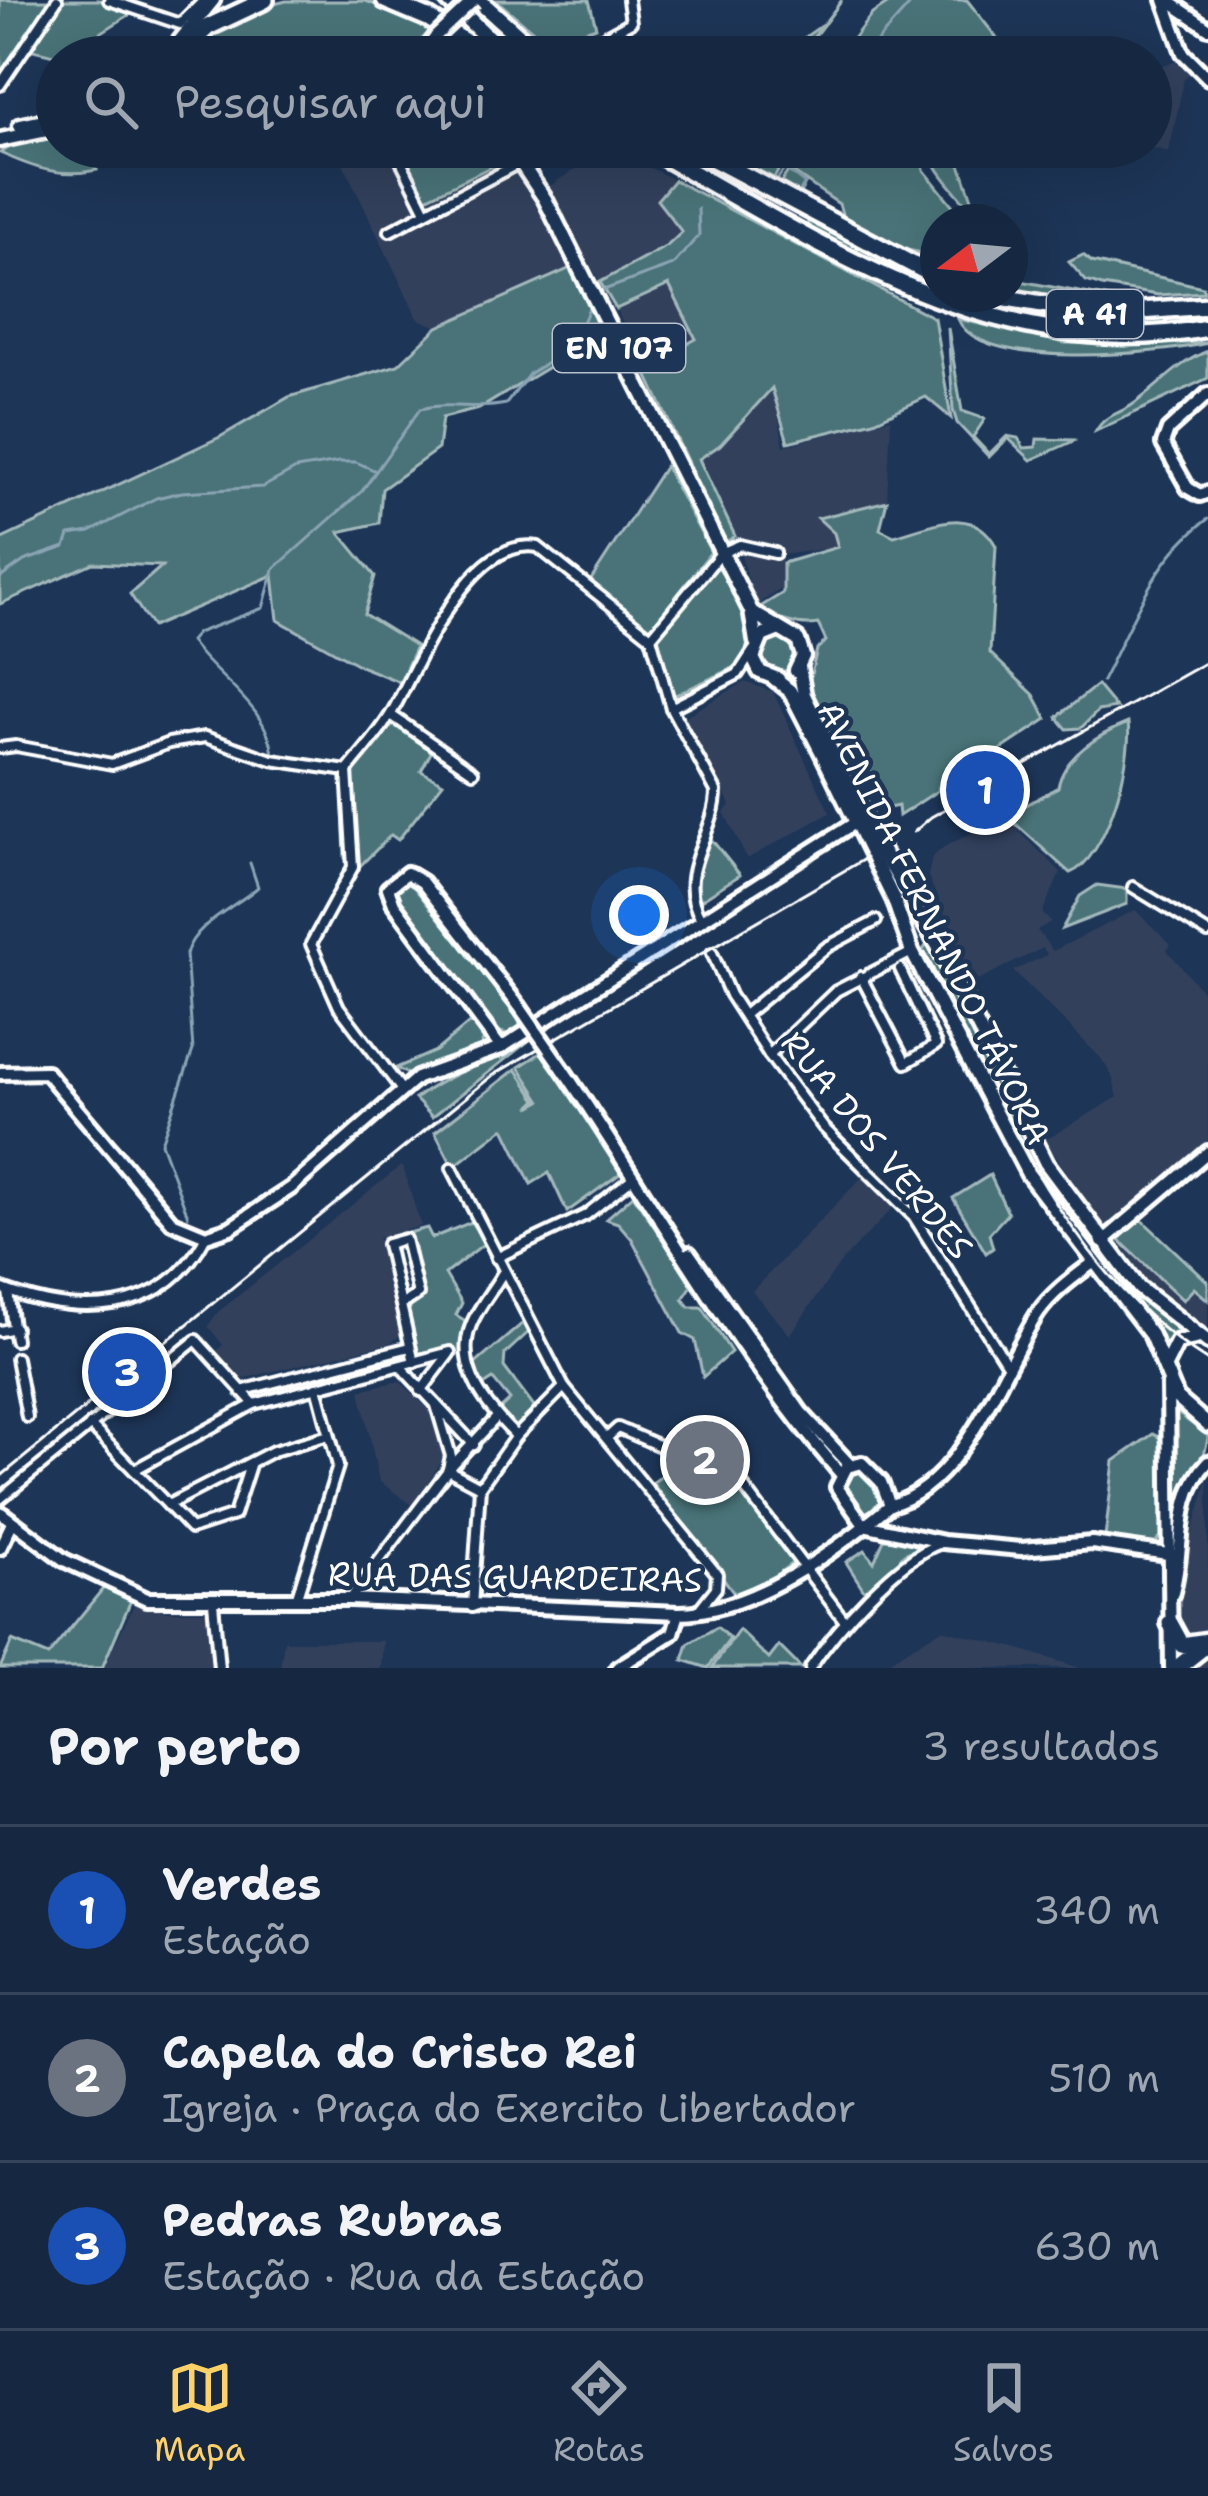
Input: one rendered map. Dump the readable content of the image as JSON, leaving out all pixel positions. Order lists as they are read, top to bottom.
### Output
{
  "streets": {
    "highway": ["A 41"],
    "main road": ["EN 107", "AVENIDA FERNANDO TÁVORA", "RUA DAS GUARDEIRAS"],
    "street": ["RUA DOS VERDES"]
  },
  "crossings": [
    ["EN 107", "AVENIDA FERNANDO TÁVORA"],
    ["AVENIDA FERNANDO TÁVORA", "RUA DAS GUARDEIRAS"],
    ["RUA DOS VERDES", "RUA DAS GUARDEIRAS"]
  ],
  "north": "left",
  "page": {
    "search": "Pesquisar aqui",
    "pins": ["1", "3", "2"],
    "heading": ["Por perto", "3 resultados"],
    "list": [
      {
        "mark": "1",
        "name": "Verdes",
        "note": "Estação",
        "value": "340 m"
      },
      {
        "mark": "2",
        "name": "Capela do Cristo Rei",
        "note": "Igreja · Praça do Exercito Libertador",
        "value": "510 m"
      },
      {
        "mark": "3",
        "name": "Pedras Rubras",
        "note": "Estação · Rua da Estação",
        "value": "630 m"
      }
    ],
    "nav": ["Mapa", "Rotas", "Salvos"]
  }
}
